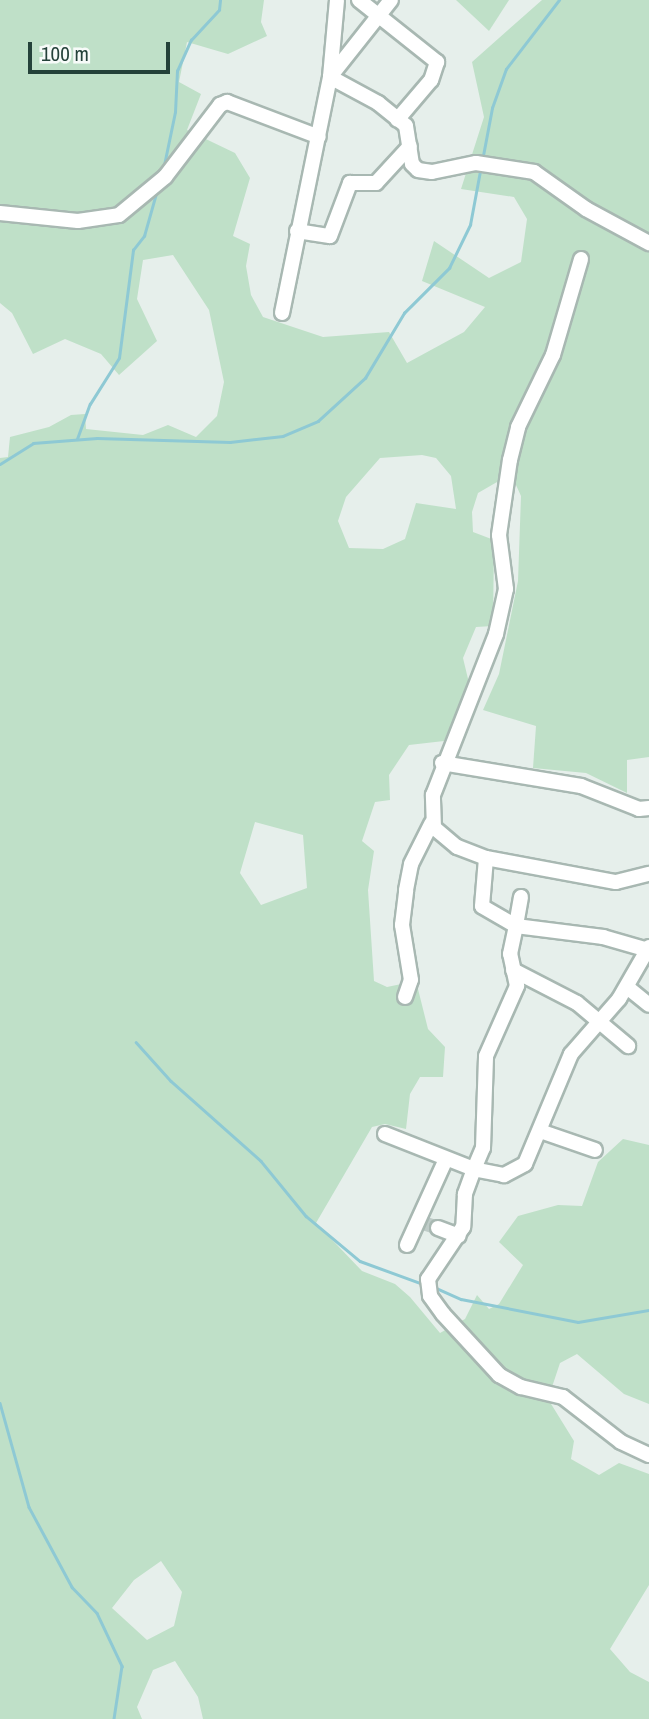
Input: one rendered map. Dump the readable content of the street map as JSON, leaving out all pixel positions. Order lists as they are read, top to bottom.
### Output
{
  "scale_bar": "100 m"
}
